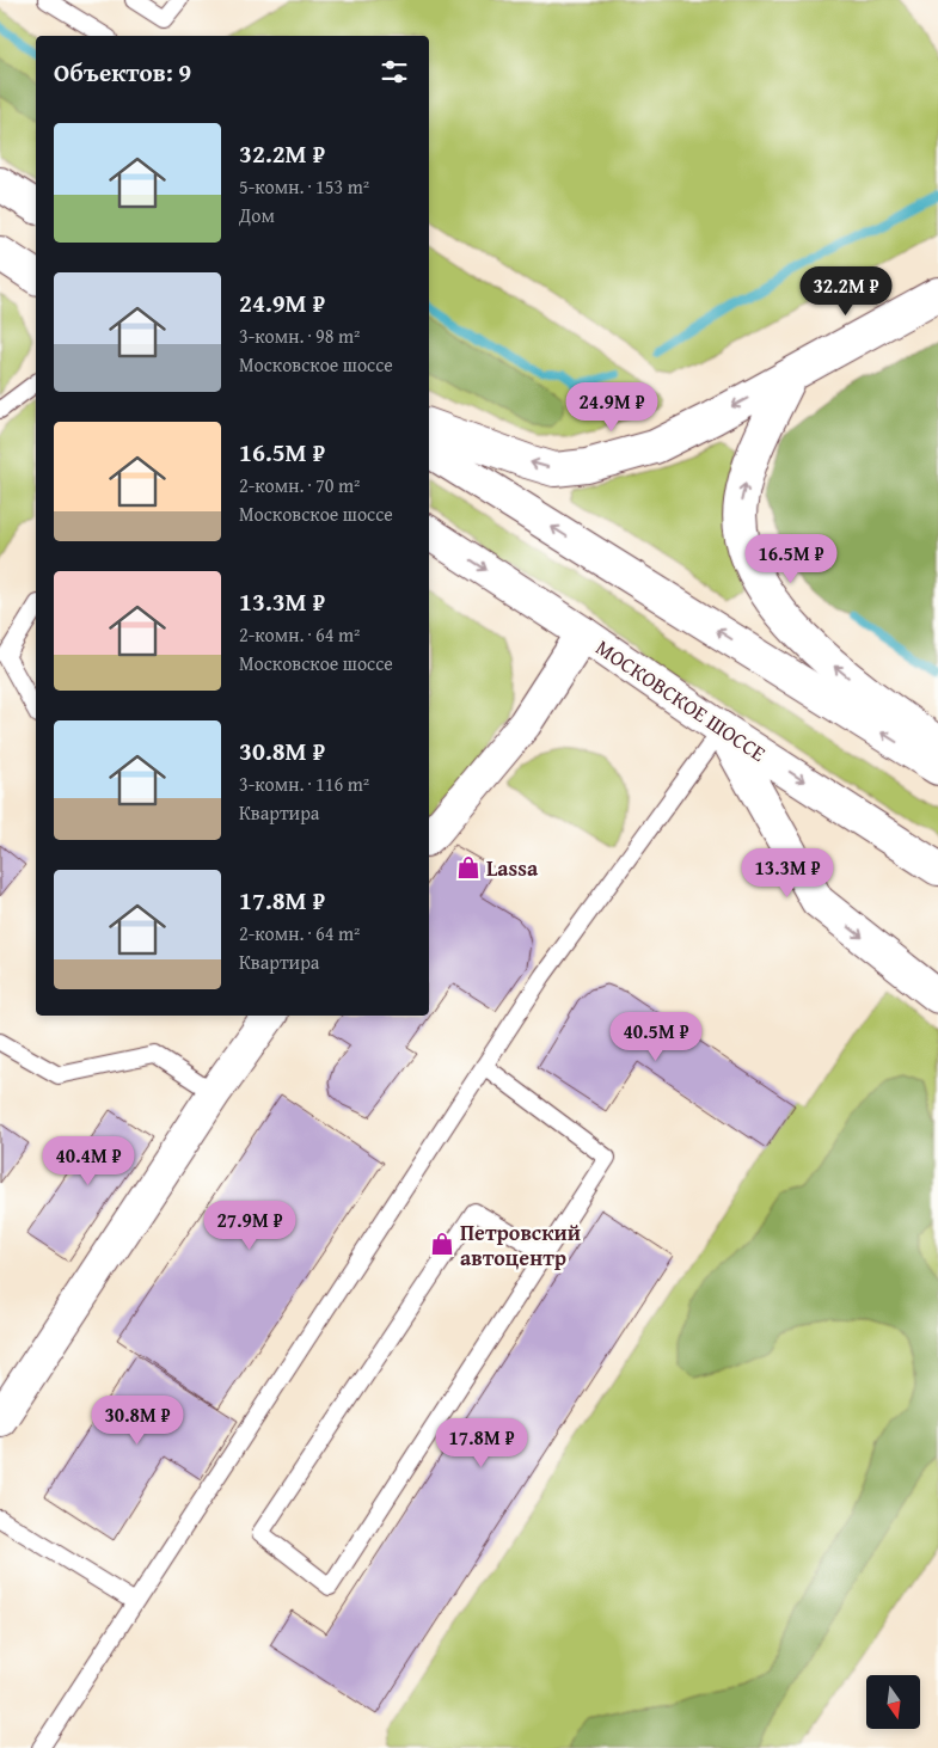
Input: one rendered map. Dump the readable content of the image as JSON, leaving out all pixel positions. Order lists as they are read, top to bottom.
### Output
{
  "streets": {
    "main road": ["МОСКОВСКОЕ ШОССЕ"]
  },
  "places": {
    "shop": ["Lassa", "Петровский автоцентр"]
  },
  "north": "bottom",
  "page": {
    "heading": "Объектов: 9",
    "list": [
      {
        "name": "32.2M ₽",
        "note": "5-комн. · 153 m² · Дом"
      },
      {
        "name": "24.9M ₽",
        "note": "3-комн. · 98 m² · Московское шоссе"
      },
      {
        "name": "16.5M ₽",
        "note": "2-комн. · 70 m² · Московское шоссе"
      },
      {
        "name": "13.3M ₽",
        "note": "2-комн. · 64 m² · Московское шоссе"
      },
      {
        "name": "30.8M ₽",
        "note": "3-комн. · 116 m² · Квартира"
      },
      {
        "name": "17.8M ₽",
        "note": "2-комн. · 64 m² · Квартира"
      }
    ],
    "price": [
      "32.2M ₽",
      "24.9M ₽",
      "16.5M ₽",
      "13.3M ₽",
      "40.5M ₽",
      "40.4M ₽",
      "27.9M ₽",
      "30.8M ₽",
      "17.8M ₽"
    ]
  }
}
